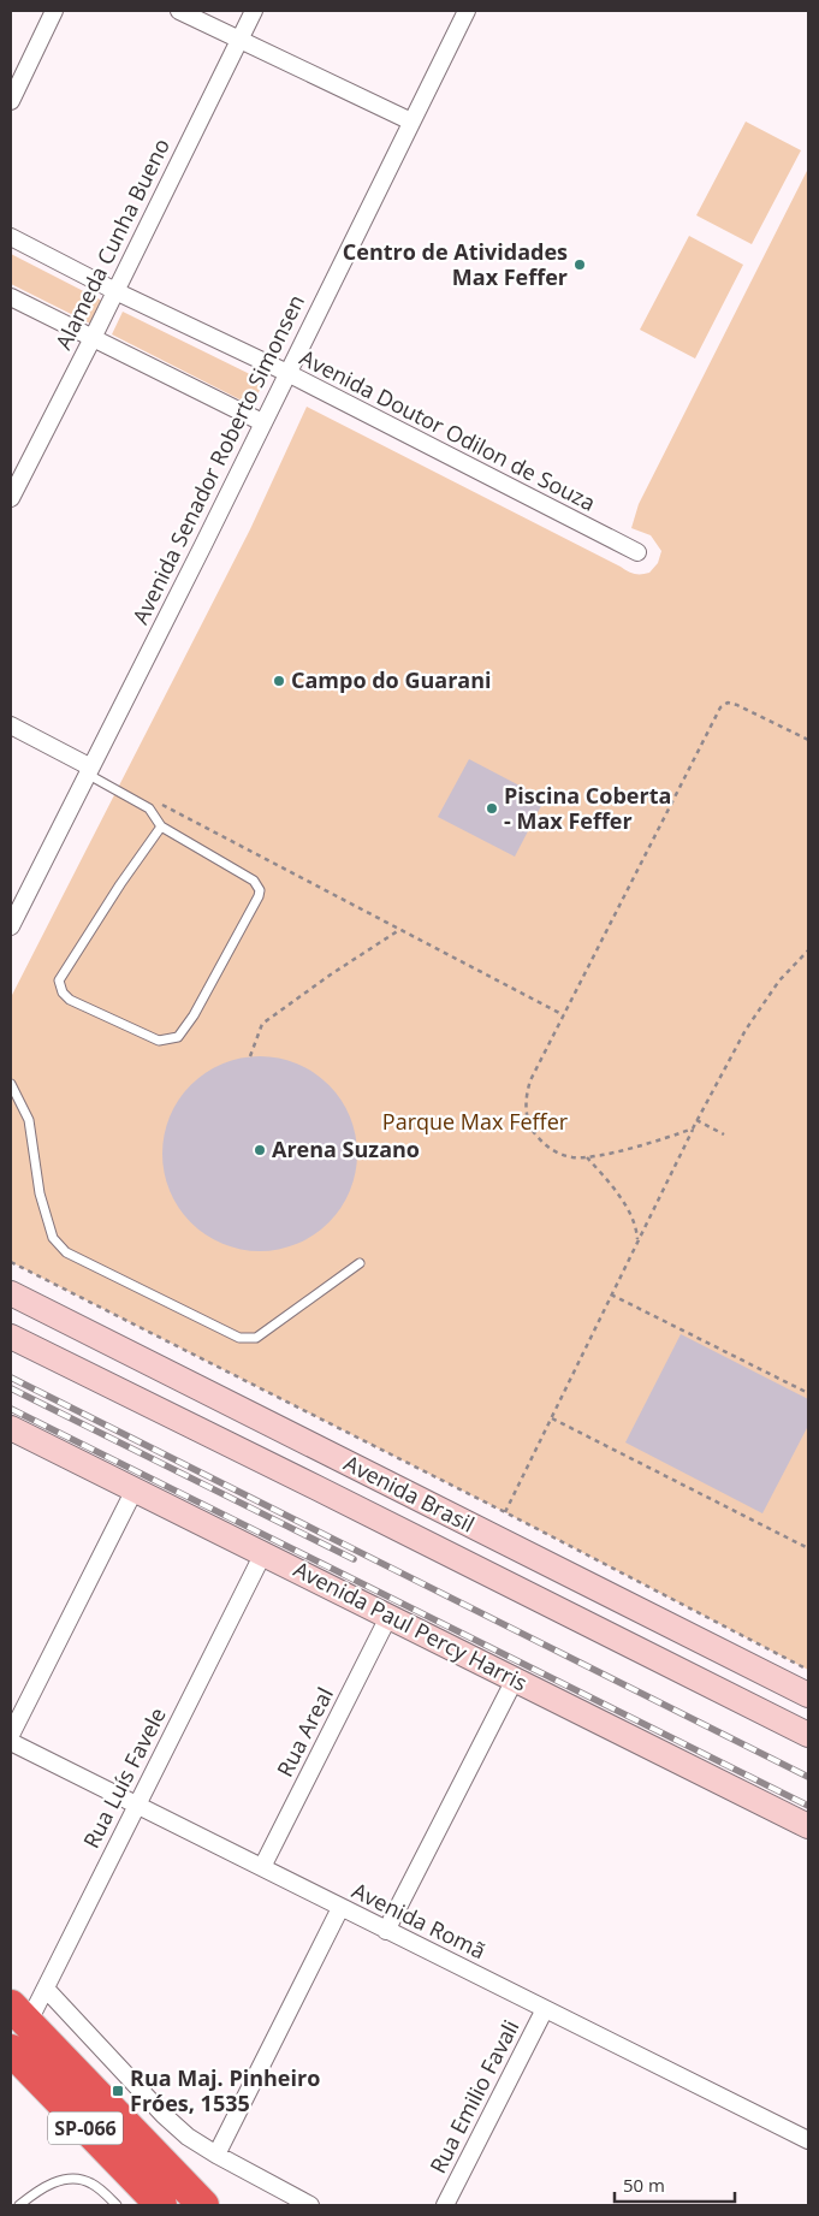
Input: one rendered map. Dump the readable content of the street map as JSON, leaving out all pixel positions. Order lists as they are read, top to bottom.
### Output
{
  "streets": {
    "highway": ["SP-066"],
    "main road": ["Avenida Brasil", "Avenida Paul Percy Harris"],
    "street": [
      "Alameda Cunha Bueno",
      "Avenida Doutor Odilon de Souza",
      "Avenida Senador Roberto Simonsen",
      "Rua Areal",
      "Rua Luís Favele",
      "Avenida Romã",
      "Rua Emilio Favali"
    ]
  },
  "crossings": [
    ["Alameda Cunha Bueno", "Avenida Doutor Odilon de Souza"],
    ["Avenida Doutor Odilon de Souza", "Avenida Senador Roberto Simonsen"],
    ["Avenida Paul Percy Harris", "Rua Areal"],
    ["Avenida Paul Percy Harris", "Rua Luís Favele"],
    ["Rua Areal", "Avenida Romã"],
    ["Rua Luís Favele", "Avenida Romã"],
    ["Rua Luís Favele", "SP-066"],
    ["Avenida Romã", "Rua Emilio Favali"]
  ],
  "parks": ["Parque Max Feffer"],
  "places": {
    "other": [
      "Centro de Atividades Max Feffer",
      "Campo do Guarani",
      "Piscina Coberta - Max Feffer",
      "Arena Suzano"
    ],
    "transit": ["Rua Maj. Pinheiro Fróes, 1535"]
  },
  "scale_bar": "50 m"
}
